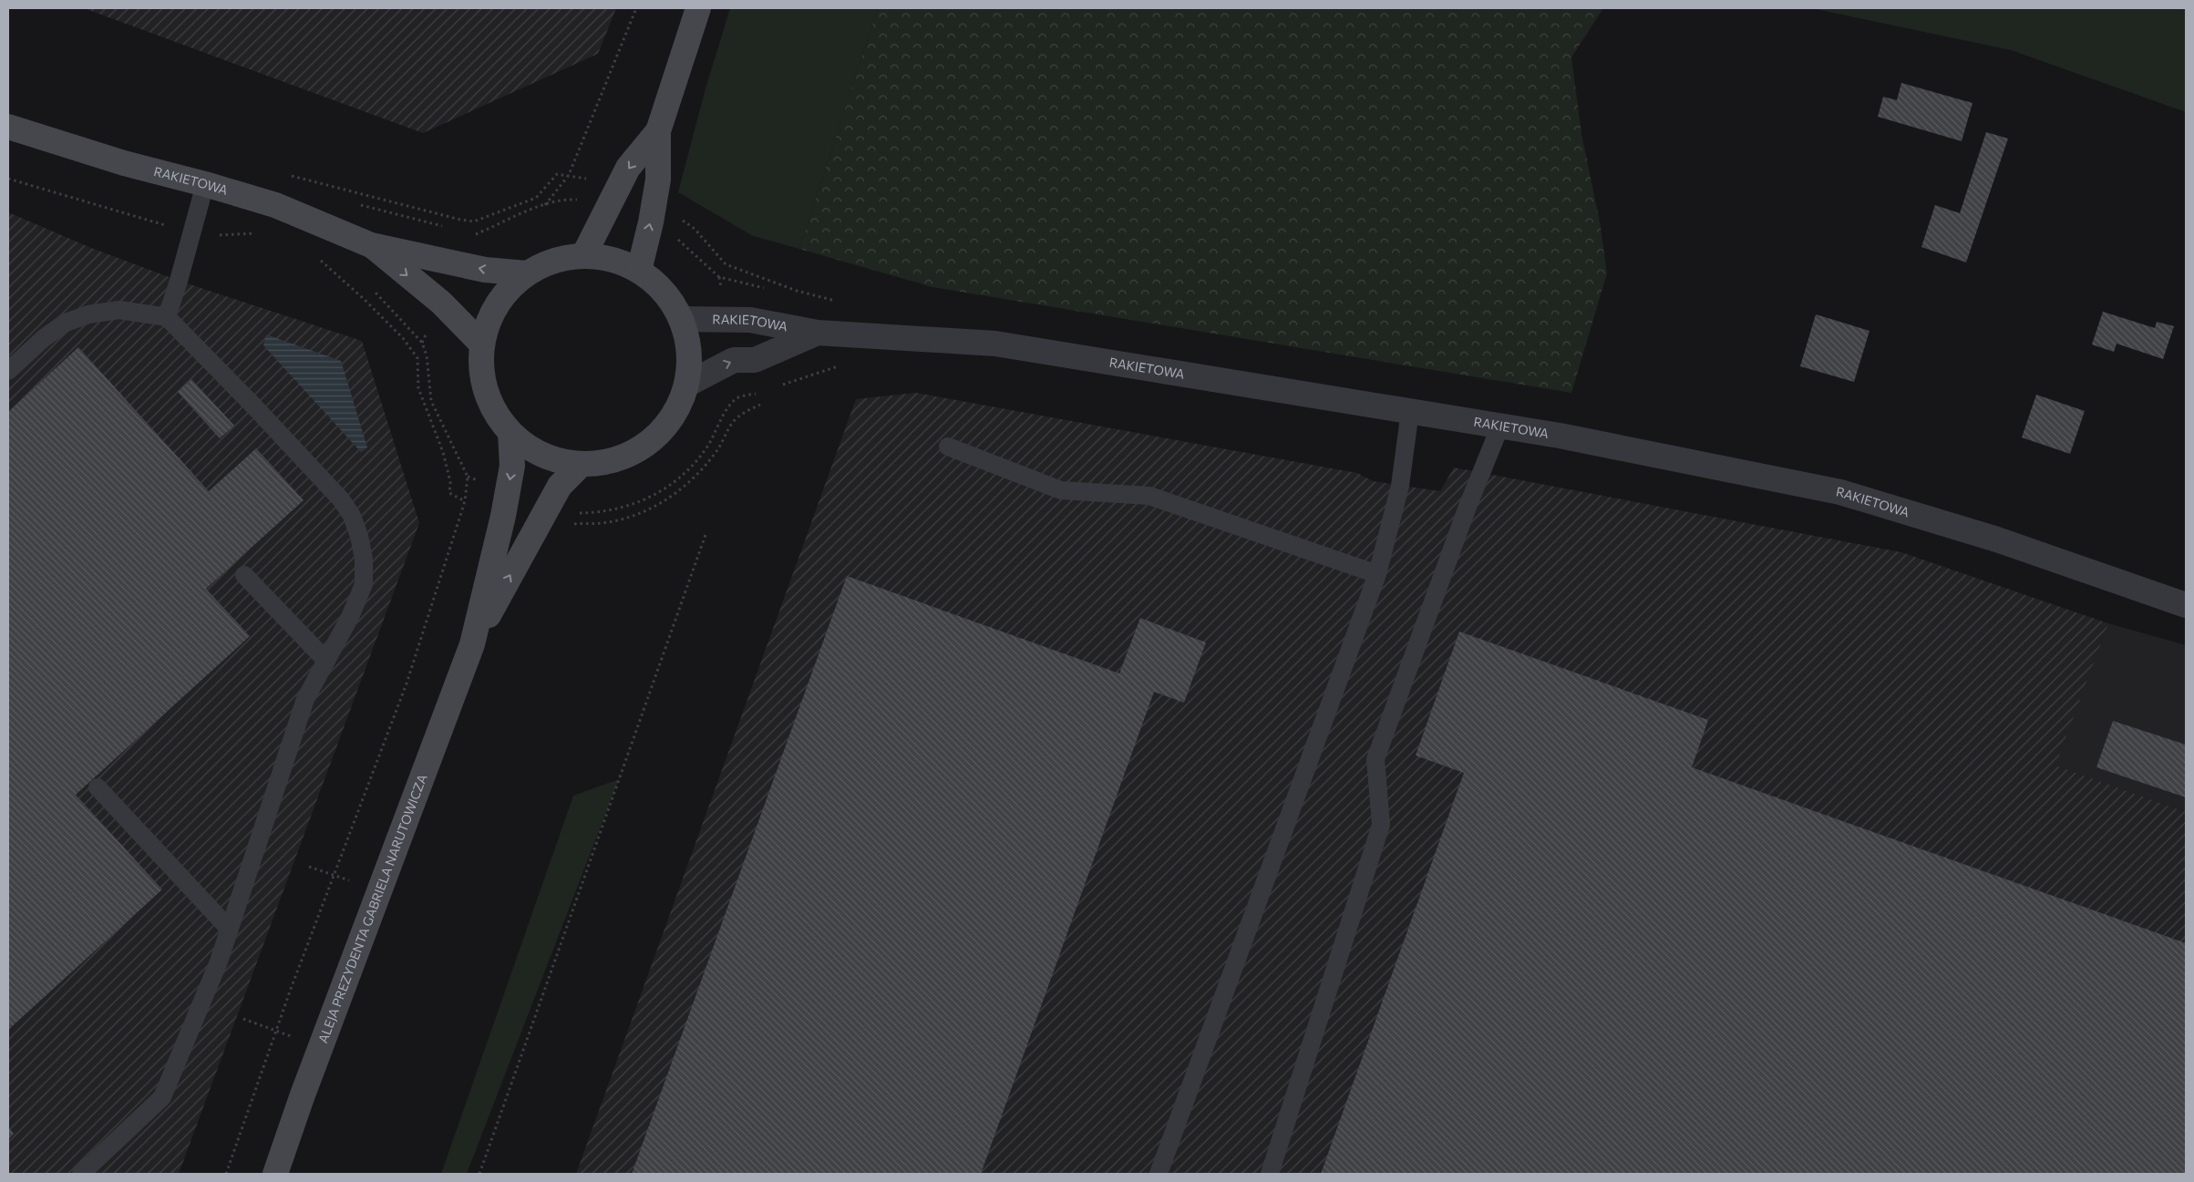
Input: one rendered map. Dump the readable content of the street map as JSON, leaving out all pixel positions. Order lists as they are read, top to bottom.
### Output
{
  "streets": {
    "street": ["RAKIETOWA", "ALEJA PREZYDENTA GABRIELA NARUTOWICZA"]
  }
}
